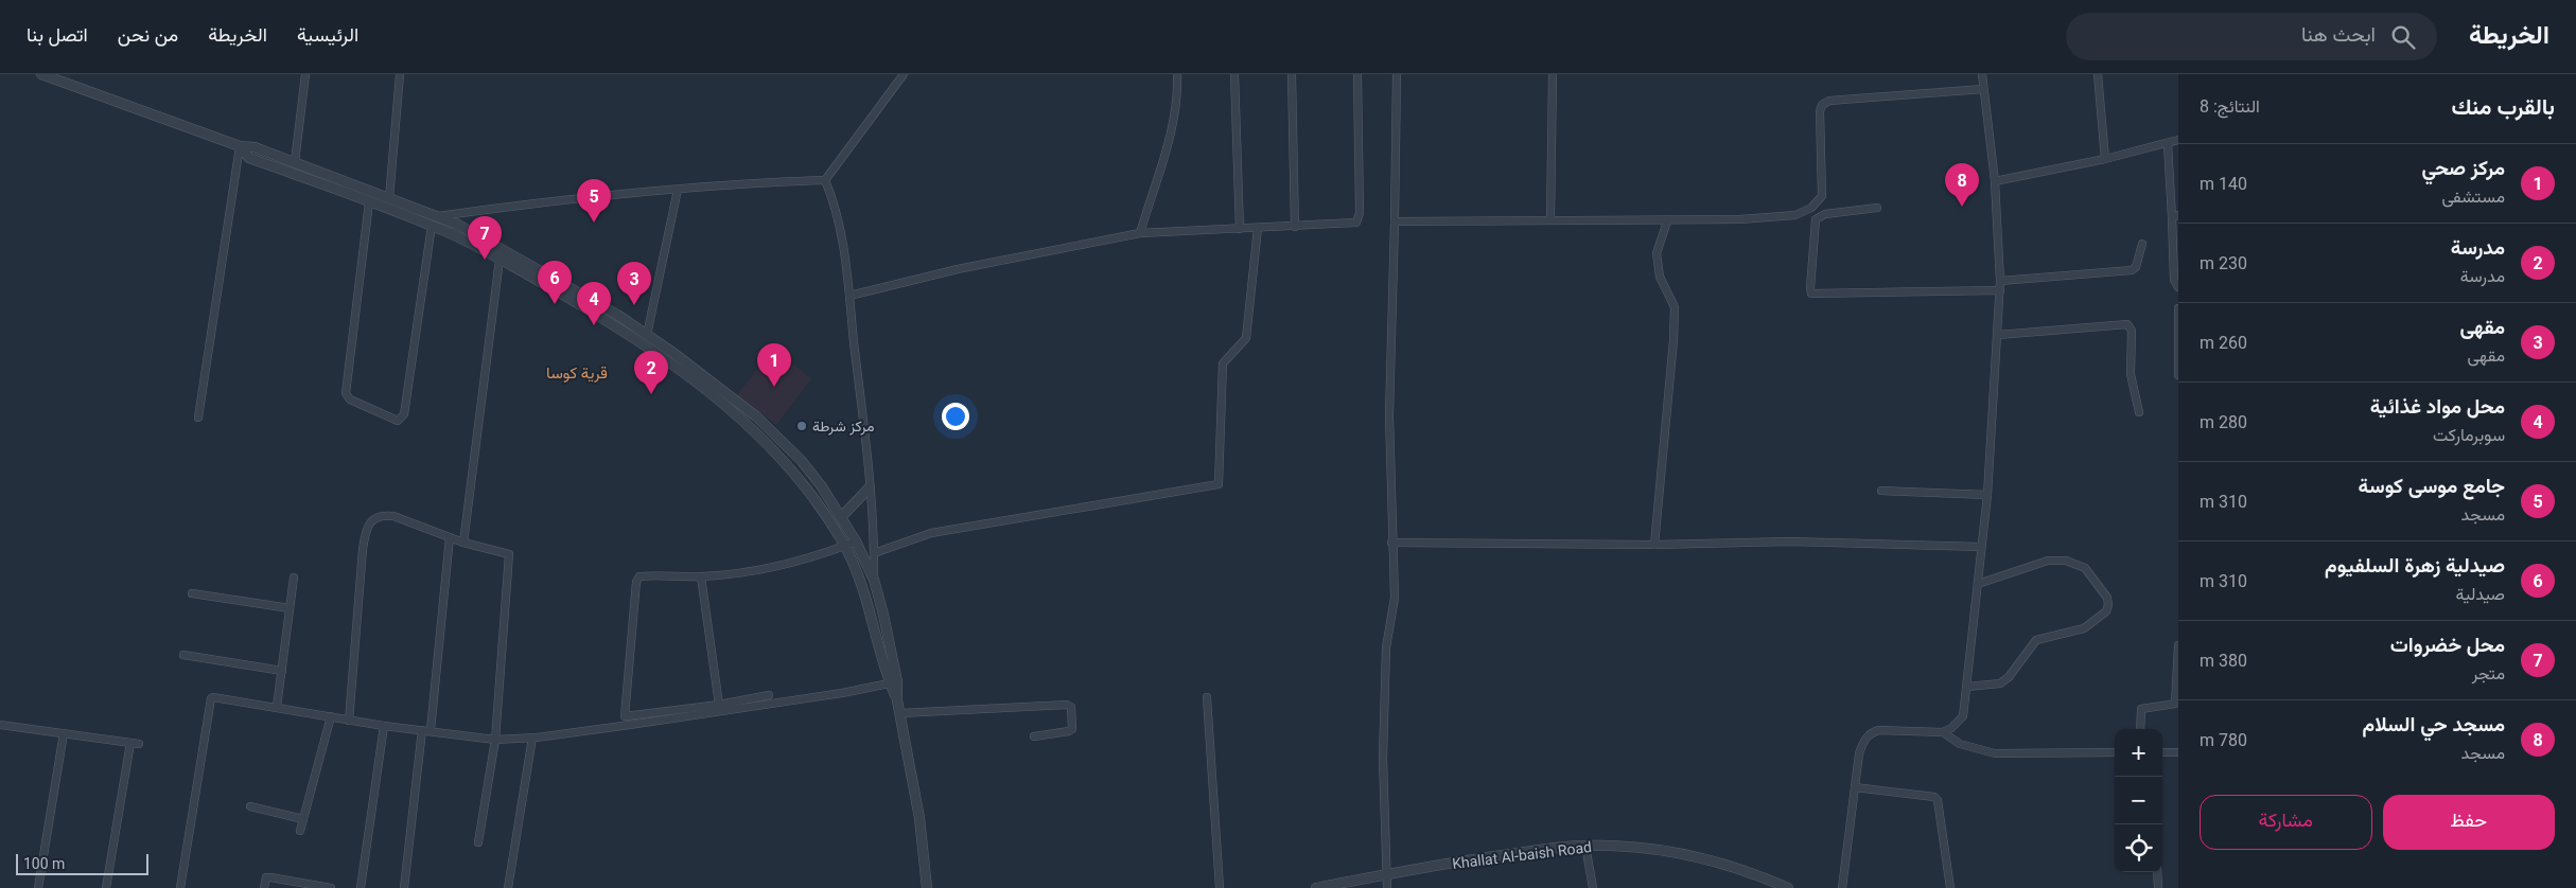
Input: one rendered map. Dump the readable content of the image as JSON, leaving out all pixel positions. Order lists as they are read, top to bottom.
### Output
{
  "streets": {
    "street": ["Khallat Al-baish Road"]
  },
  "districts": ["قرية كوسا"],
  "places": ["مركز شرطة"],
  "scale_bar": "100 m",
  "page": {
    "header": "الخريطة",
    "search": "ابحث هنا",
    "nav": [
      "الرئيسية",
      "الخريطة",
      "من نحن",
      "اتصل بنا"
    ],
    "heading": ["بالقرب منك", "النتائج: 8"],
    "list": [
      {
        "mark": "1",
        "name": "مركز صحي",
        "note": "مستشفى",
        "value": "140 m"
      },
      {
        "mark": "2",
        "name": "مدرسة",
        "note": "مدرسة",
        "value": "230 m"
      },
      {
        "mark": "3",
        "name": "مقهى",
        "note": "مقهى",
        "value": "260 m"
      },
      {
        "mark": "4",
        "name": "محل مواد غذائية",
        "note": "سوبرماركت",
        "value": "280 m"
      },
      {
        "mark": "5",
        "name": "جامع موسى كوسة",
        "note": "مسجد",
        "value": "310 m"
      },
      {
        "mark": "6",
        "name": "صيدلية زهرة السلفيوم",
        "note": "صيدلية",
        "value": "310 m"
      },
      {
        "mark": "7",
        "name": "محل خضروات",
        "note": "متجر",
        "value": "380 m"
      },
      {
        "mark": "8",
        "name": "مسجد حي السلام",
        "note": "مسجد",
        "value": "780 m"
      }
    ],
    "pins": [
      "8",
      "5",
      "7",
      "6",
      "3",
      "4",
      "1",
      "2"
    ],
    "map_buttons": ["+", "−"],
    "buttons": ["حفظ", "مشاركة"],
    "scale": "100 m"
  }
}
